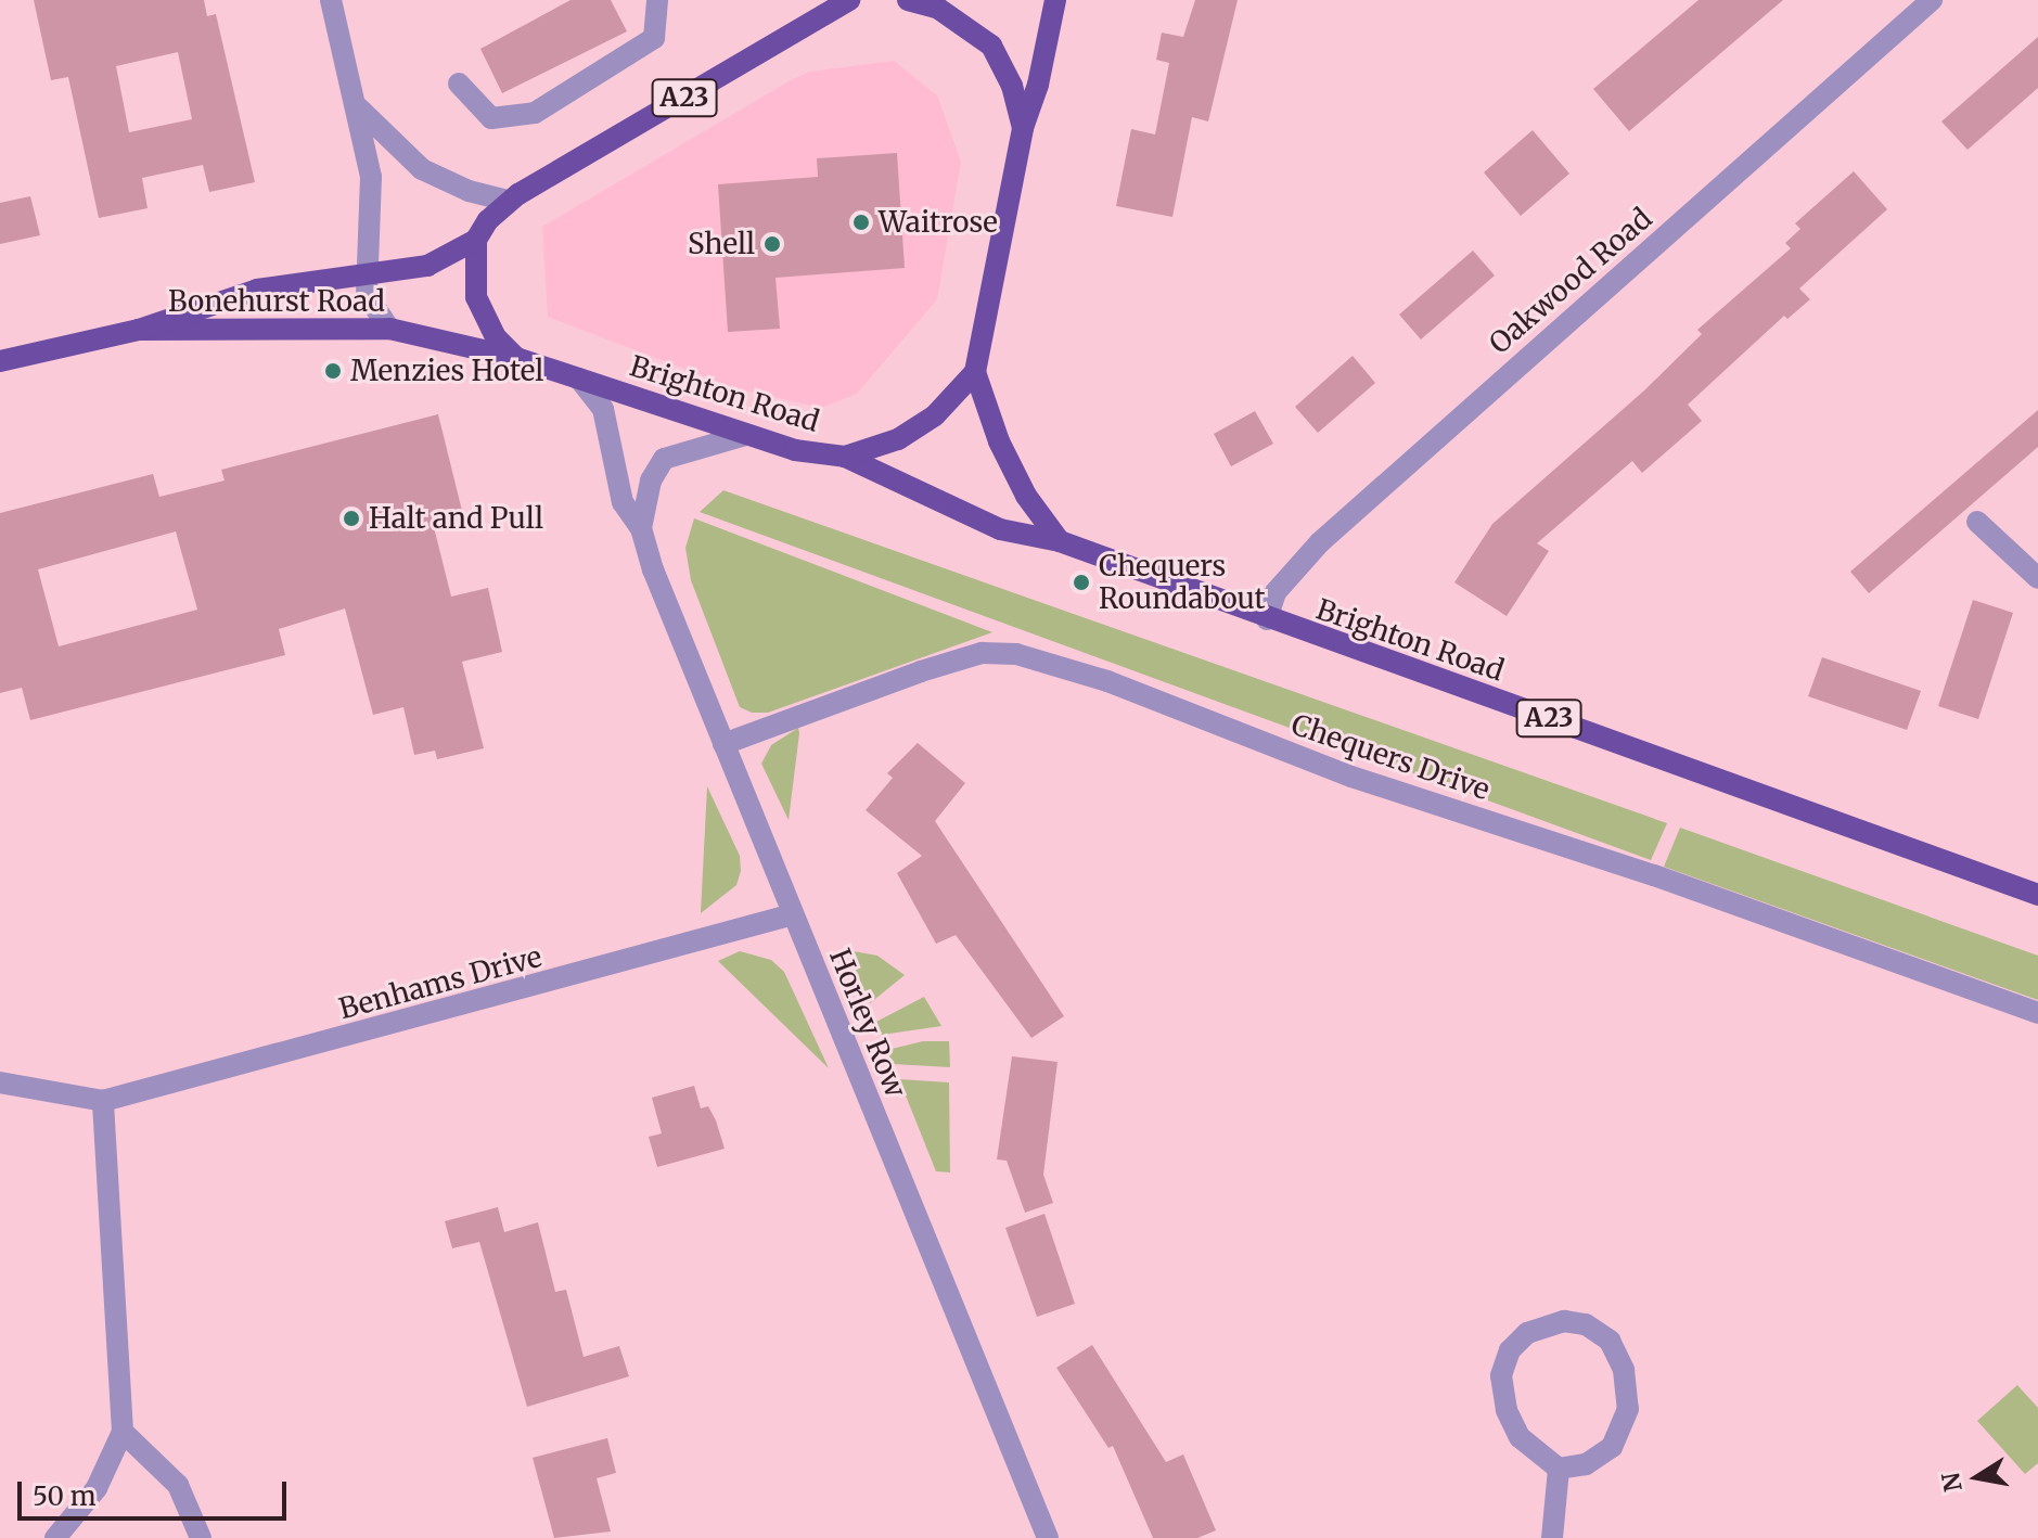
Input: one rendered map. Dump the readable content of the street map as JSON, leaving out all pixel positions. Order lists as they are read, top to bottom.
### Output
{
  "streets": {
    "main road": ["A23", "Bonehurst Road", "Brighton Road"],
    "street": [
      "Oakwood Road",
      "Chequers Drive",
      "Benhams Drive",
      "Horley Row"
    ]
  },
  "crossings": [
    ["A23", "Bonehurst Road"],
    ["Oakwood Road", "Brighton Road"],
    ["Bonehurst Road", "Brighton Road"],
    ["Brighton Road", "Horley Row"],
    ["Chequers Drive", "Horley Row"],
    ["Benhams Drive", "Horley Row"]
  ],
  "places": [
    "Waitrose",
    "Shell",
    "Menzies Hotel",
    "Halt and Pull",
    "Chequers Roundabout"
  ],
  "scale_bar": "50 m",
  "north": "left"
}
